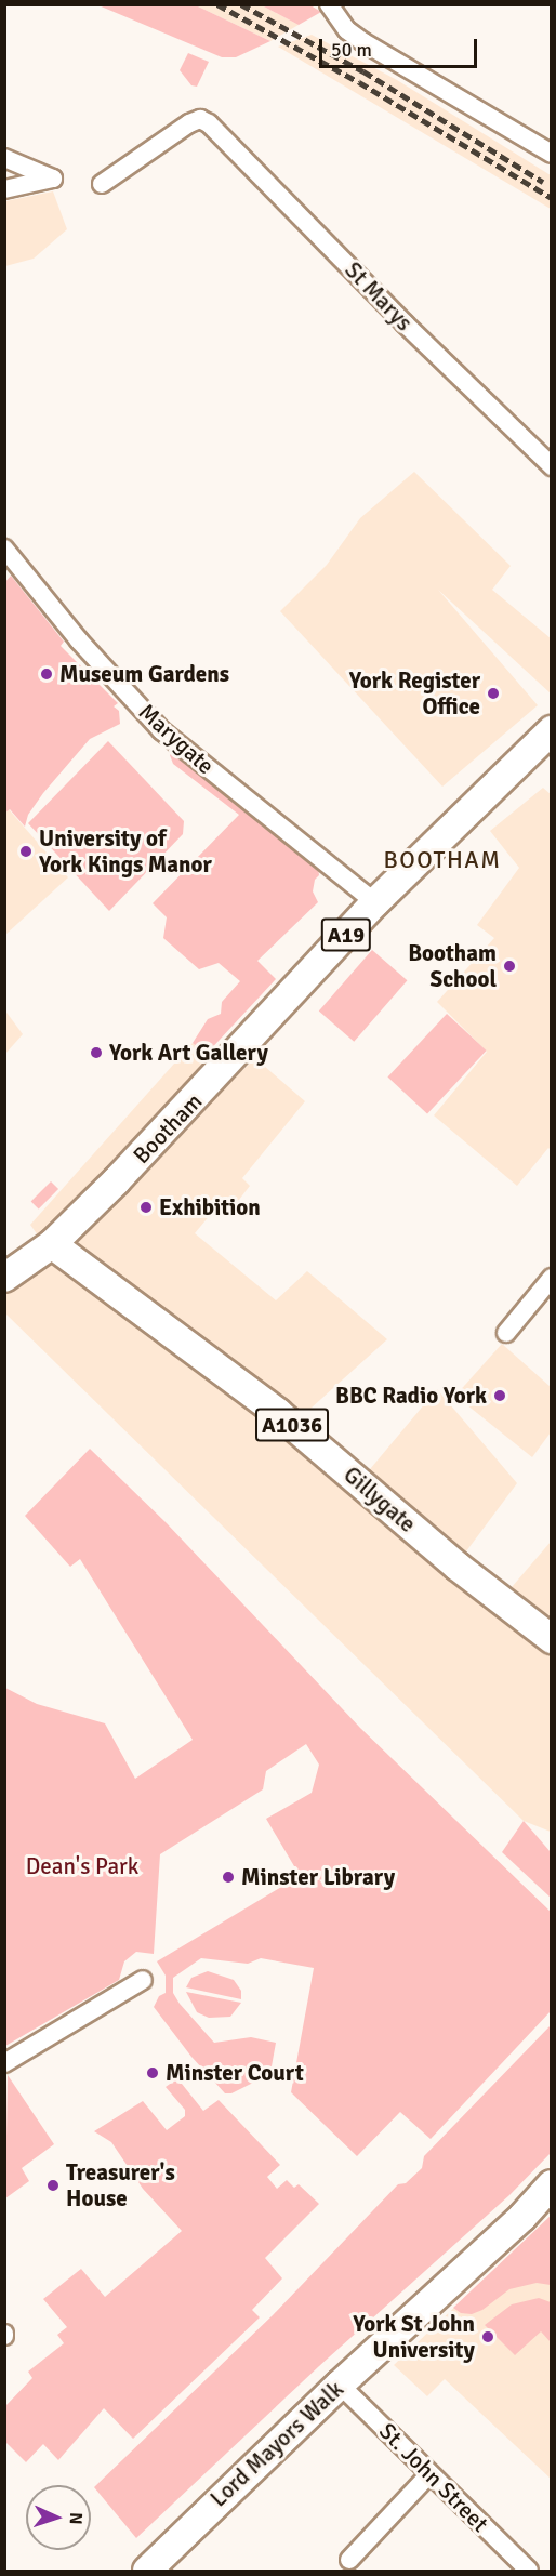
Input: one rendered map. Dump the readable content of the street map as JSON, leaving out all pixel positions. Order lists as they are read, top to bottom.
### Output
{
  "streets": {
    "main road": [
      "A19",
      "Bootham",
      "A1036",
      "Gillygate",
      "Lord Mayors Walk"
    ],
    "street": ["St Marys", "Marygate", "St. John Street"]
  },
  "crossings": [
    ["Marygate", "Bootham"],
    ["Bootham", "Gillygate"],
    ["Lord Mayors Walk", "St. John Street"]
  ],
  "districts": ["BOOTHAM"],
  "parks": ["Dean's Park"],
  "places": [
    "Museum Gardens",
    "York Register Office",
    "University of York Kings Manor",
    "Bootham School",
    "York Art Gallery",
    "Exhibition",
    "BBC Radio York",
    "Minster Library",
    "Minster Court",
    "Treasurer's House",
    "York St John University"
  ],
  "scale_bar": "50 m",
  "north": "right"
}
